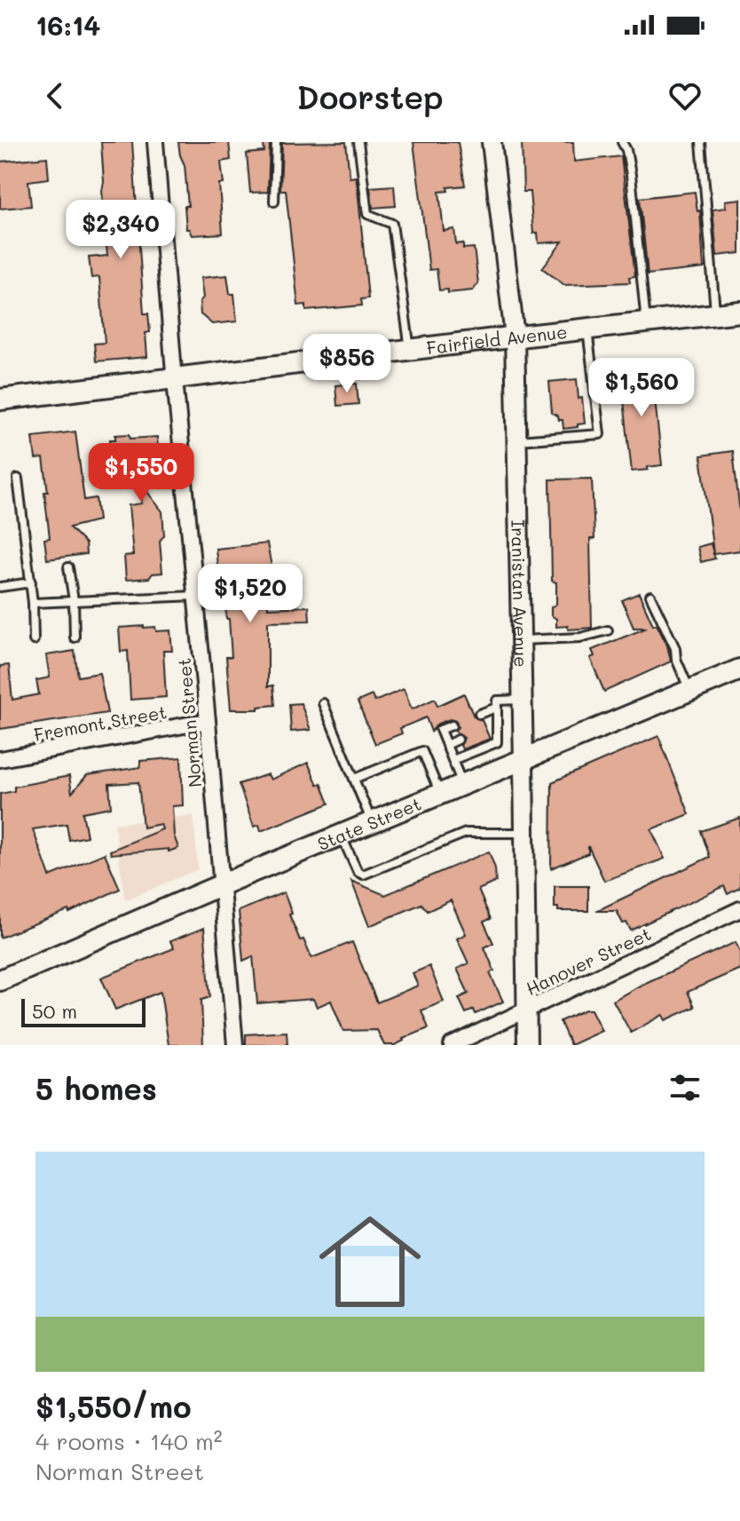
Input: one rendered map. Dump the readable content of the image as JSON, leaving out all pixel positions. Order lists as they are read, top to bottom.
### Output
{
  "streets": {
    "main road": ["Fairfield Avenue", "State Street"],
    "street": [
      "Iranistan Avenue",
      "Fremont Street",
      "Norman Street",
      "Hanover Street"
    ]
  },
  "crossings": [
    ["Fairfield Avenue", "Iranistan Avenue"],
    ["Fairfield Avenue", "Norman Street"],
    ["Iranistan Avenue", "State Street"],
    ["Iranistan Avenue", "Hanover Street"],
    ["Fremont Street", "Norman Street"],
    ["Norman Street", "State Street"]
  ],
  "scale_bar": "50 m",
  "page": {
    "status": "16:14",
    "header": "Doorstep",
    "price": [
      "$2,340",
      "$856",
      "$1,560",
      "$1,550",
      "$1,520"
    ],
    "scale": "50 m",
    "heading": "5 homes",
    "list": [
      {
        "name": "$1,550/mo",
        "note": "4 rooms · 140 m² · Norman Street"
      }
    ]
  }
}
